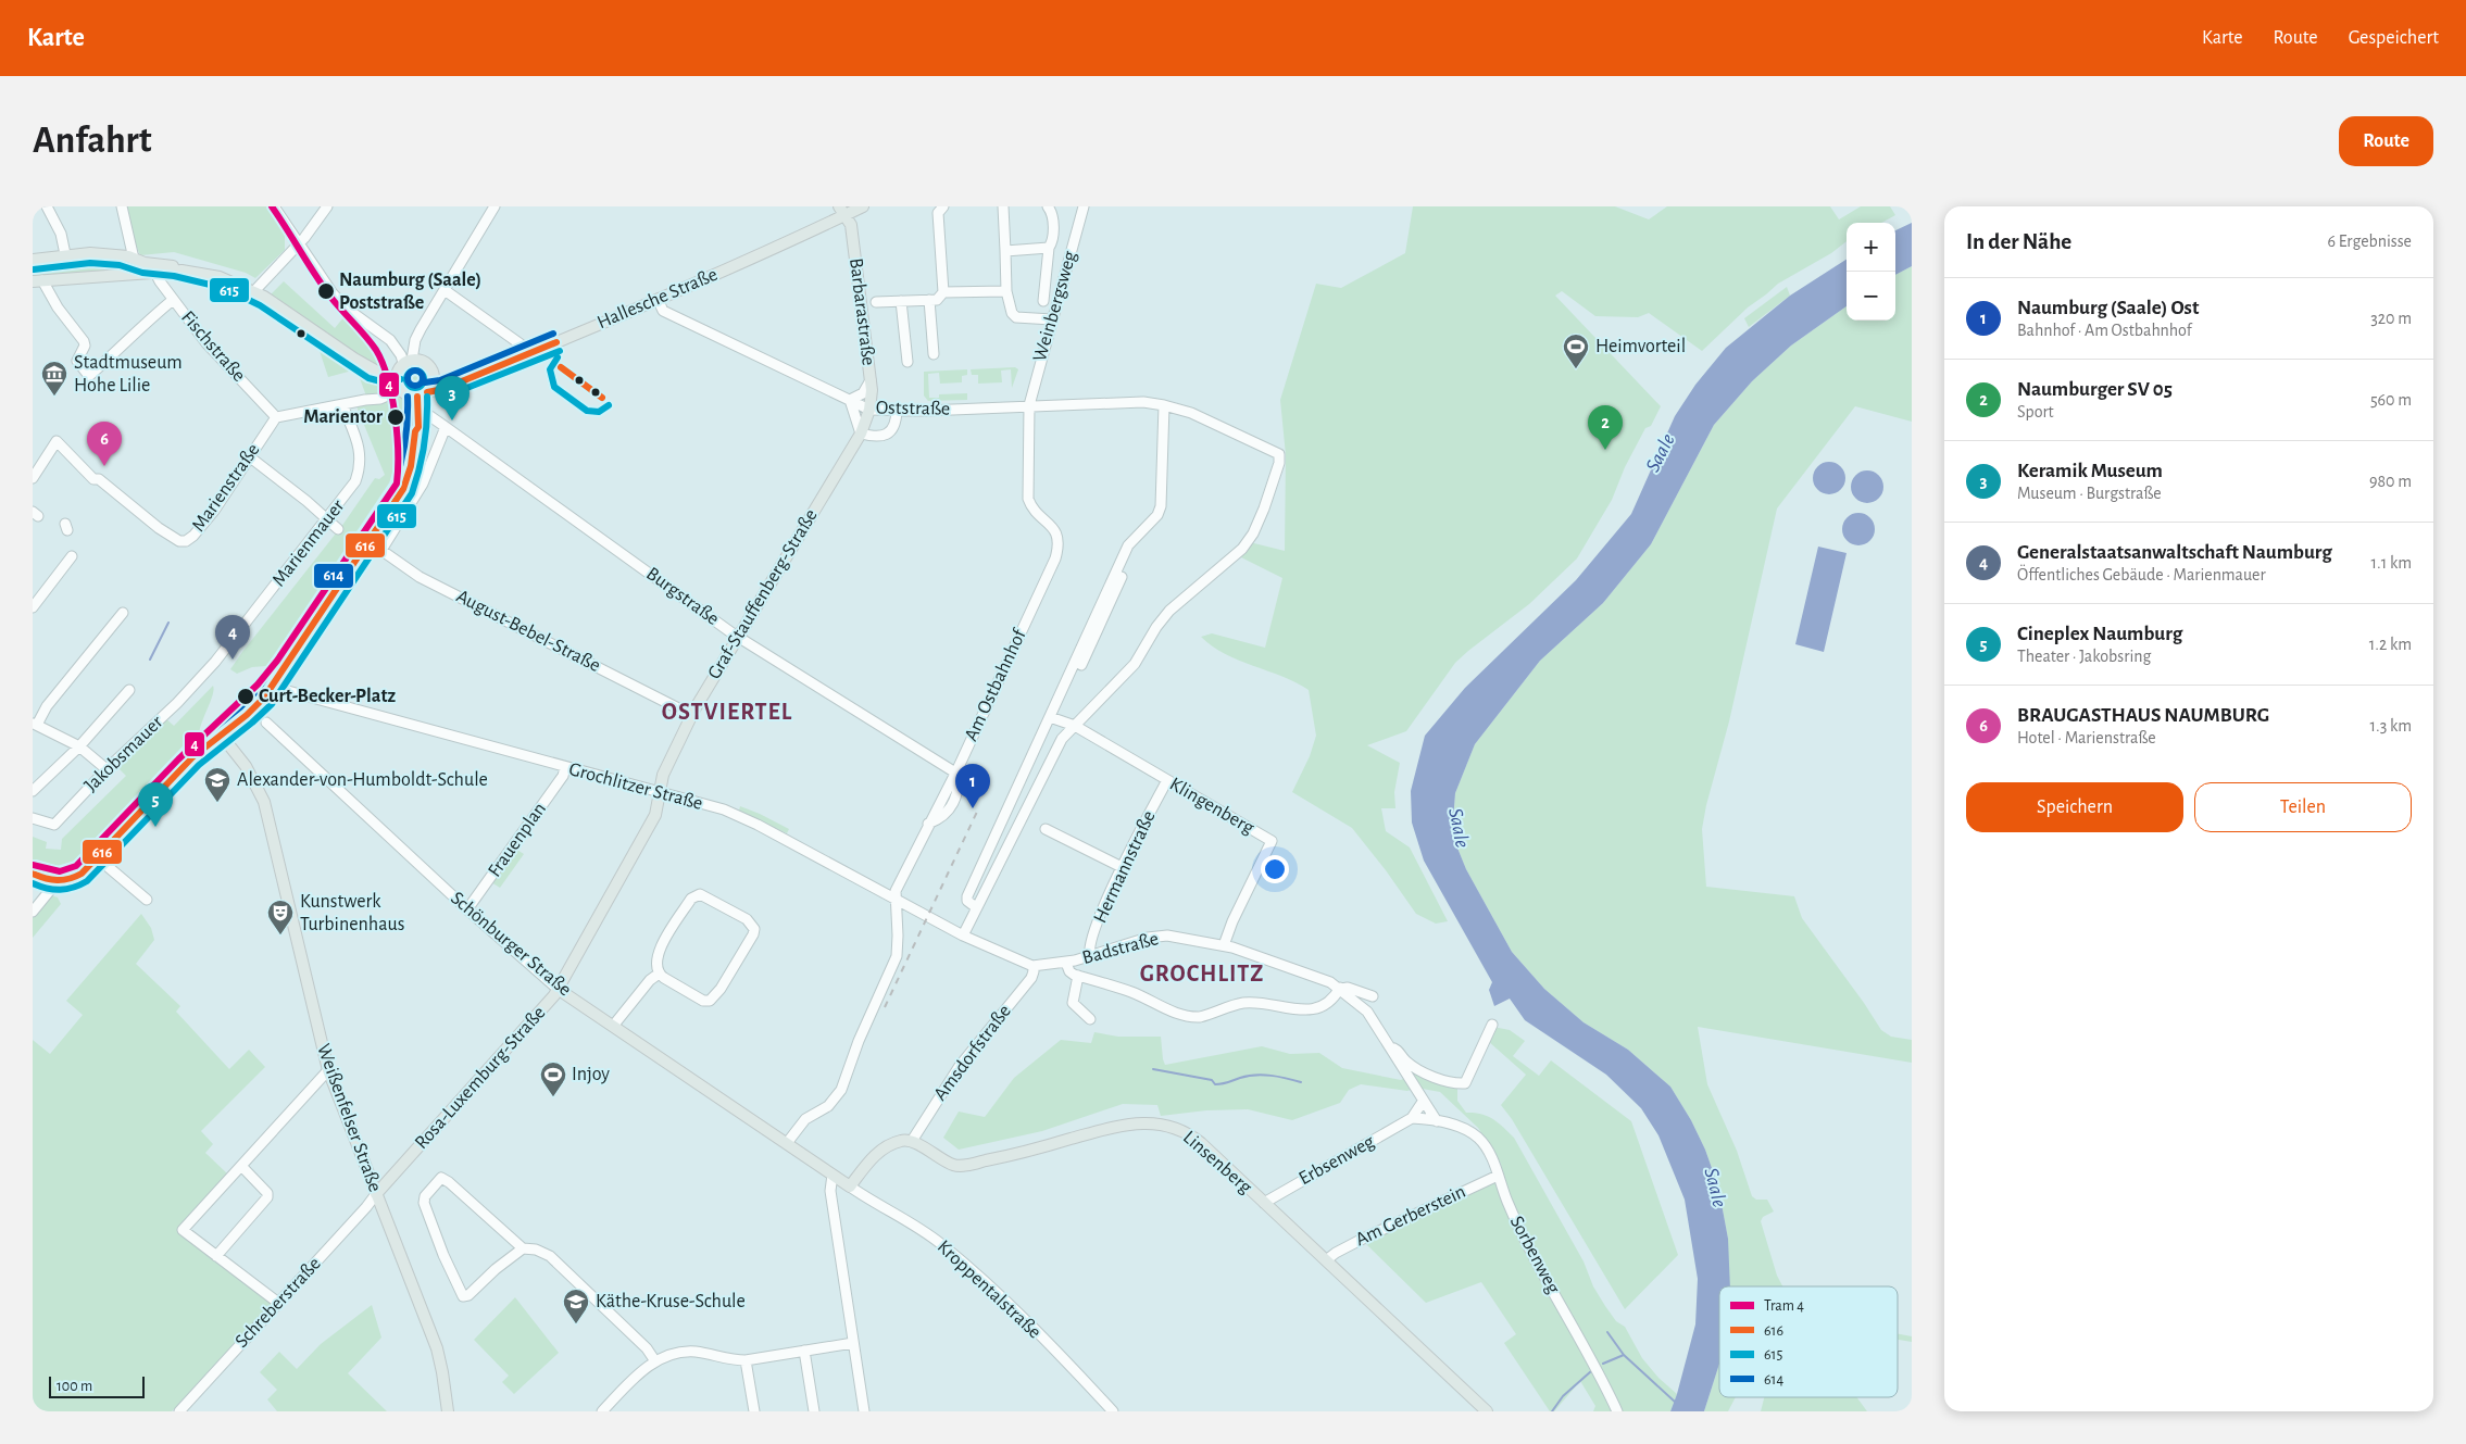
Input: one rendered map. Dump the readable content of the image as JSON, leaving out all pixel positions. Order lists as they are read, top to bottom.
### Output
{
  "streets": {
    "main road": [
      "Hallesche Straße",
      "Barbarastraße",
      "Graf-Stauffenberg-Straße",
      "Schönburger Straße",
      "Rosa-Luxemburg-Straße",
      "Weißenfelser Straße",
      "Linsenberg"
    ],
    "street": [
      "Weinbergsweg",
      "Fischstraße",
      "Oststraße",
      "Marienstraße",
      "Marienmauer",
      "Burgstraße",
      "August-Bebel-Straße",
      "Am Ostbahnhof",
      "Jakobsmauer",
      "Grochlitzer Straße",
      "Klingenberg",
      "Frauenplan",
      "Hermannstraße",
      "Badstraße",
      "Amsdorfstraße",
      "Erbsenweg",
      "Am Gerberstein",
      "Sorbenweg",
      "Kroppentalstraße",
      "Schreberstraße"
    ]
  },
  "crossings": [
    ["Hallesche Straße", "Barbarastraße"],
    ["Hallesche Straße", "Oststraße"],
    ["Weinbergsweg", "Oststraße"],
    ["Weinbergsweg", "Am Ostbahnhof"],
    ["Barbarastraße", "Oststraße"],
    ["Barbarastraße", "Graf-Stauffenberg-Straße"],
    ["Fischstraße", "Marienstraße"],
    ["Oststraße", "Graf-Stauffenberg-Straße"],
    ["Oststraße", "Klingenberg"],
    ["Marienmauer", "Jakobsmauer"],
    ["Graf-Stauffenberg-Straße", "Burgstraße"],
    ["Graf-Stauffenberg-Straße", "August-Bebel-Straße"],
    ["Graf-Stauffenberg-Straße", "Grochlitzer Straße"],
    ["Graf-Stauffenberg-Straße", "Rosa-Luxemburg-Straße"],
    ["Burgstraße", "Am Ostbahnhof"],
    ["Am Ostbahnhof", "Grochlitzer Straße"],
    ["Grochlitzer Straße", "Frauenplan"],
    ["Grochlitzer Straße", "Badstraße"],
    ["Grochlitzer Straße", "Rosa-Luxemburg-Straße"],
    ["Klingenberg", "Hermannstraße"],
    ["Klingenberg", "Badstraße"],
    ["Frauenplan", "Schönburger Straße"],
    ["Hermannstraße", "Badstraße"],
    ["Schönburger Straße", "Rosa-Luxemburg-Straße"],
    ["Badstraße", "Amsdorfstraße"],
    ["Amsdorfstraße", "Linsenberg"],
    ["Rosa-Luxemburg-Straße", "Weißenfelser Straße"],
    ["Rosa-Luxemburg-Straße", "Schreberstraße"],
    ["Weißenfelser Straße", "Schreberstraße"],
    ["Erbsenweg", "Linsenberg"],
    ["Erbsenweg", "Sorbenweg"],
    ["Linsenberg", "Am Gerberstein"],
    ["Am Gerberstein", "Sorbenweg"]
  ],
  "districts": ["OSTVIERTEL", "GROCHLITZ"],
  "water": ["Saale"],
  "places": {
    "other": ["Naumburg (Saale) Poststraße", "Marientor", "Curt-Becker-Platz"],
    "sports": ["Heimvorteil", "Injoy"],
    "museum": ["Stadtmuseum Hohe Lilie"],
    "school or university": ["Alexander-von-Humboldt-Schule", "Käthe-Kruse-Schule"],
    "theatre": ["Kunstwerk Turbinenhaus"]
  },
  "lines": [
    "tram line 4",
    "transit line 615",
    "transit line 614",
    "transit line 616"
  ],
  "legend": [
    "Tram 4",
    "616",
    "615",
    "614"
  ],
  "scale_bar": "100 m",
  "page": {
    "header": "Karte",
    "nav": ["Karte", "Route", "Gespeichert"],
    "buttons": [
      "Route",
      ["Speichern", "Teilen"]
    ],
    "title": "Anfahrt",
    "heading": ["In der Nähe", "6 Ergebnisse"],
    "map_buttons": ["+", "−"],
    "list": [
      {
        "mark": "1",
        "name": "Naumburg (Saale) Ost",
        "note": "Bahnhof · Am Ostbahnhof",
        "value": "320 m"
      },
      {
        "mark": "2",
        "name": "Naumburger SV 05",
        "note": "Sport",
        "value": "560 m"
      },
      {
        "mark": "3",
        "name": "Keramik Museum",
        "note": "Museum · Burgstraße",
        "value": "980 m"
      },
      {
        "mark": "4",
        "name": "Generalstaatsanwaltschaft Naumburg",
        "note": "Öffentliches Gebäude · Marienmauer",
        "value": "1.1 km"
      },
      {
        "mark": "5",
        "name": "Cineplex Naumburg",
        "note": "Theater · Jakobsring",
        "value": "1.2 km"
      },
      {
        "mark": "6",
        "name": "BRAUGASTHAUS NAUMBURG",
        "note": "Hotel · Marienstraße",
        "value": "1.3 km"
      }
    ],
    "pins": [
      "3",
      "2",
      "6",
      "4",
      "1",
      "5"
    ],
    "scale": "100 m"
  }
}
